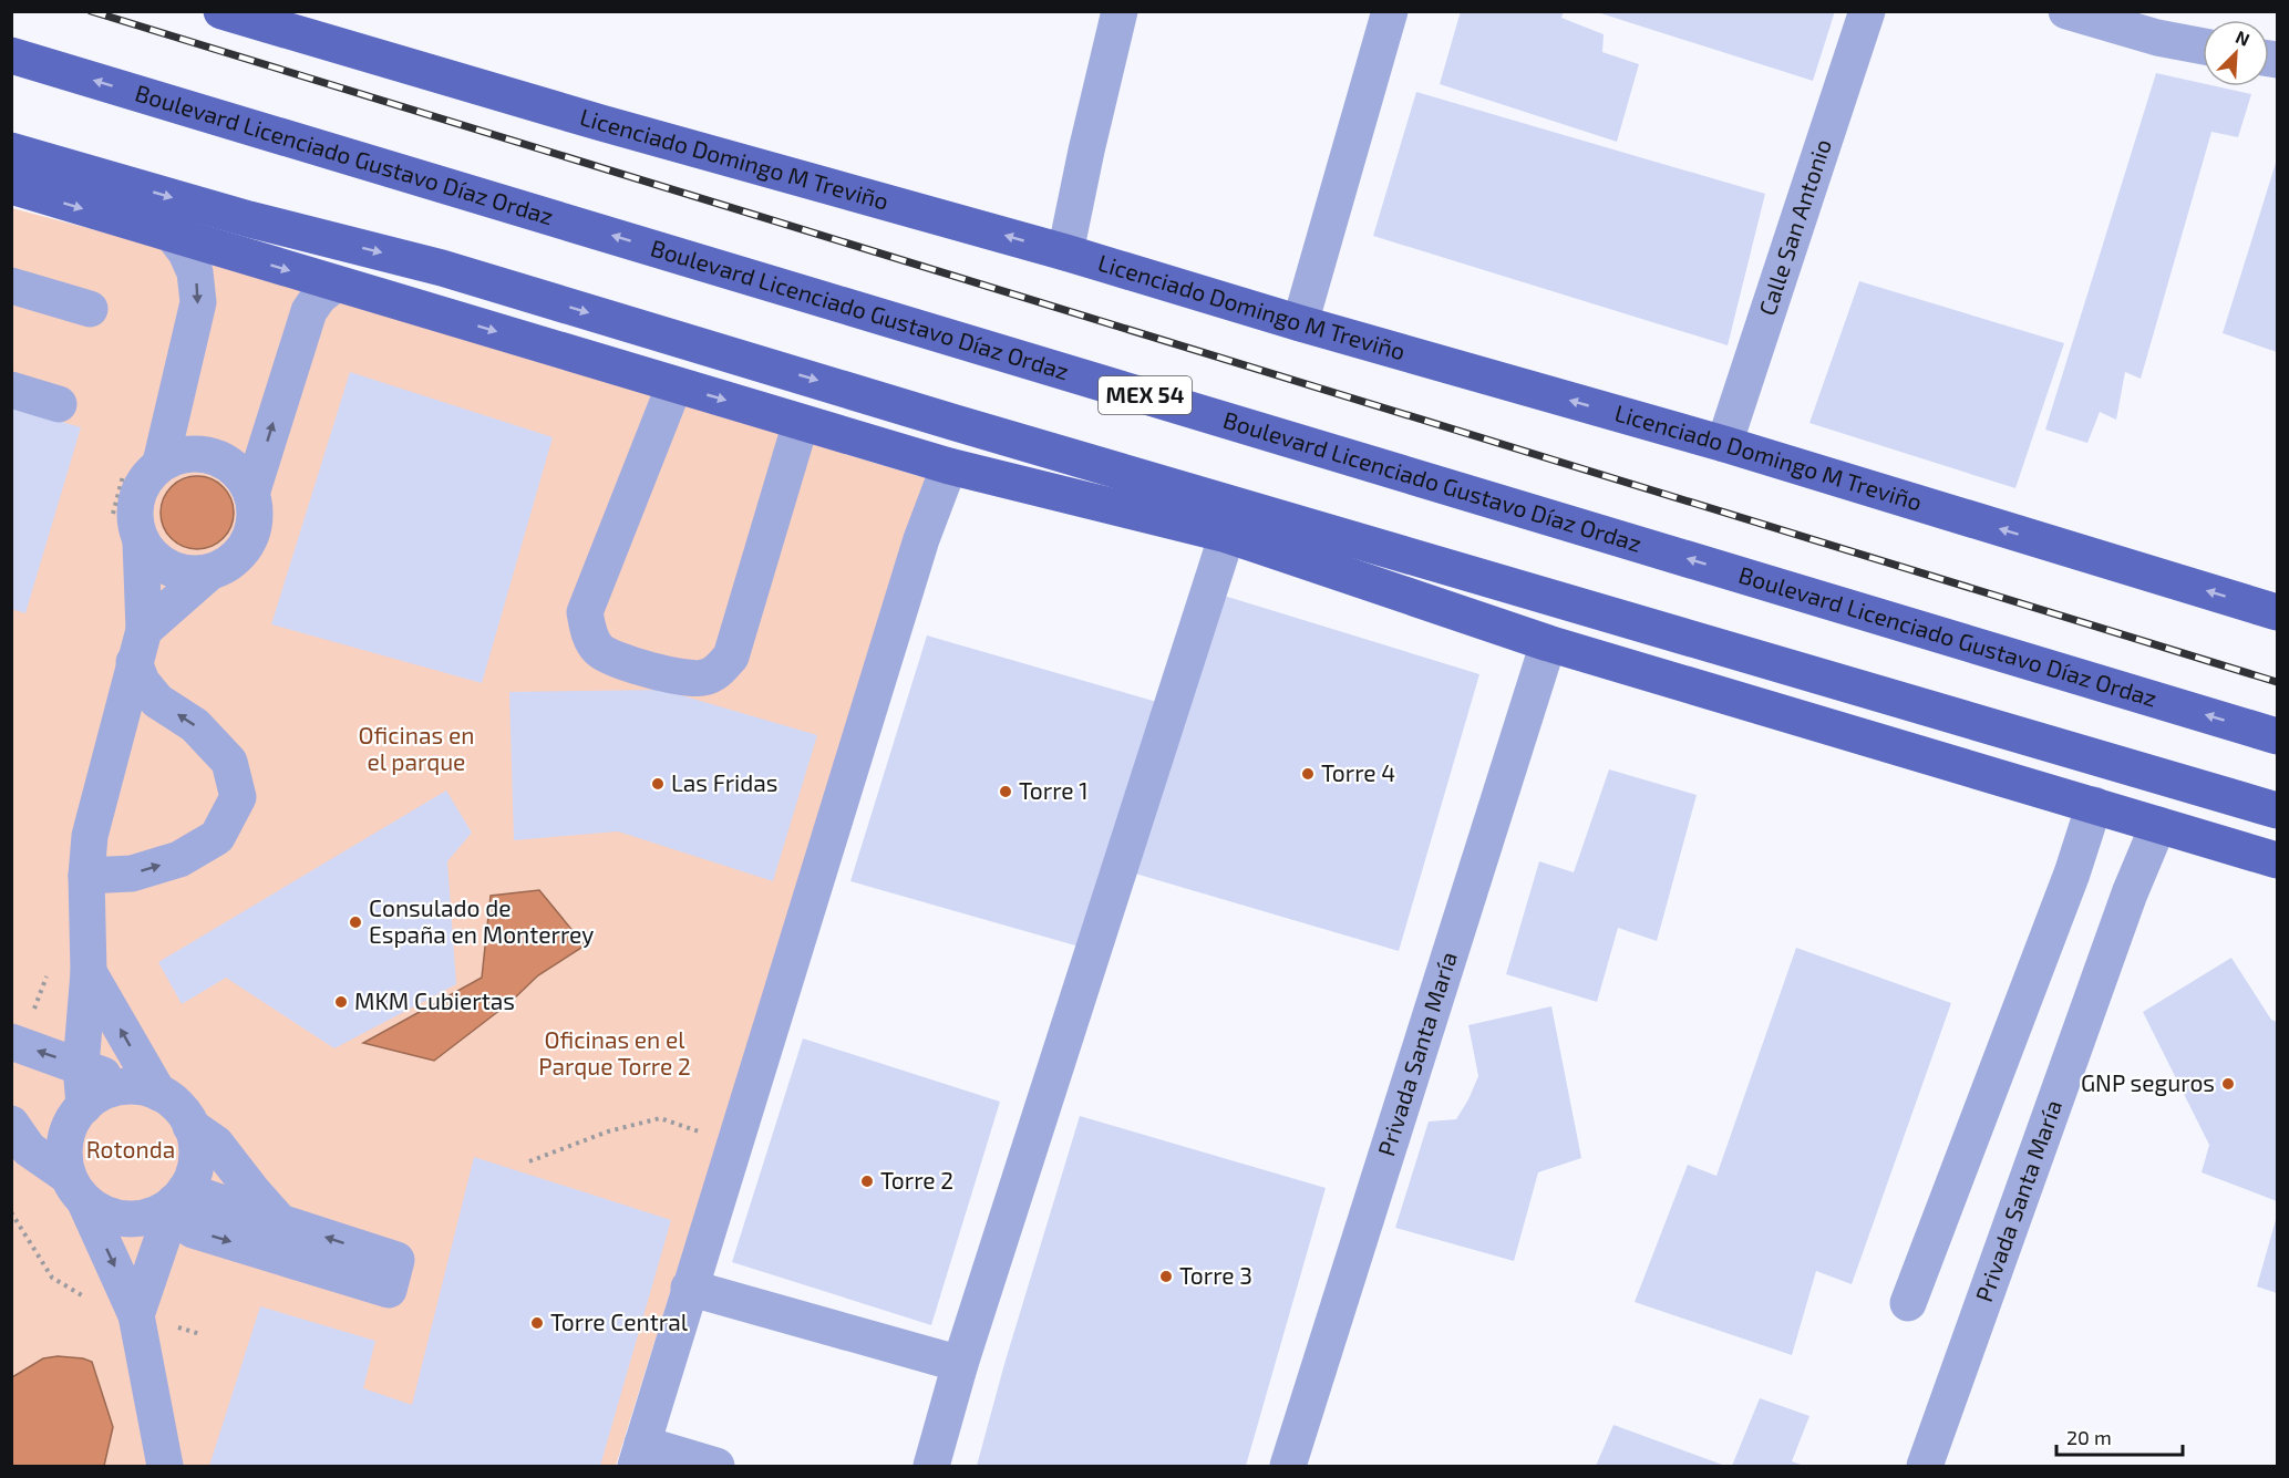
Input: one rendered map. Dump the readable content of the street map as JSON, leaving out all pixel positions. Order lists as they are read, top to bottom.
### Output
{
  "streets": {
    "main road": ["Boulevard Licenciado Gustavo Díaz Ordaz", "Licenciado Domingo M Treviño", "MEX 54"],
    "street": ["Calle San Antonio", "Privada Santa María"]
  },
  "crossings": [
    ["Licenciado Domingo M Treviño", "Calle San Antonio"]
  ],
  "parks": ["Oficinas en el parque", "Oficinas en el Parque Torre 2", "Rotonda"],
  "places": [
    "Torre 4",
    "Las Fridas",
    "Torre 1",
    "Consulado de España en Monterrey",
    "MKM Cubiertas",
    "GNP seguros",
    "Torre 2",
    "Torre 3",
    "Torre Central"
  ],
  "scale_bar": "20 m",
  "north": "top right"
}
